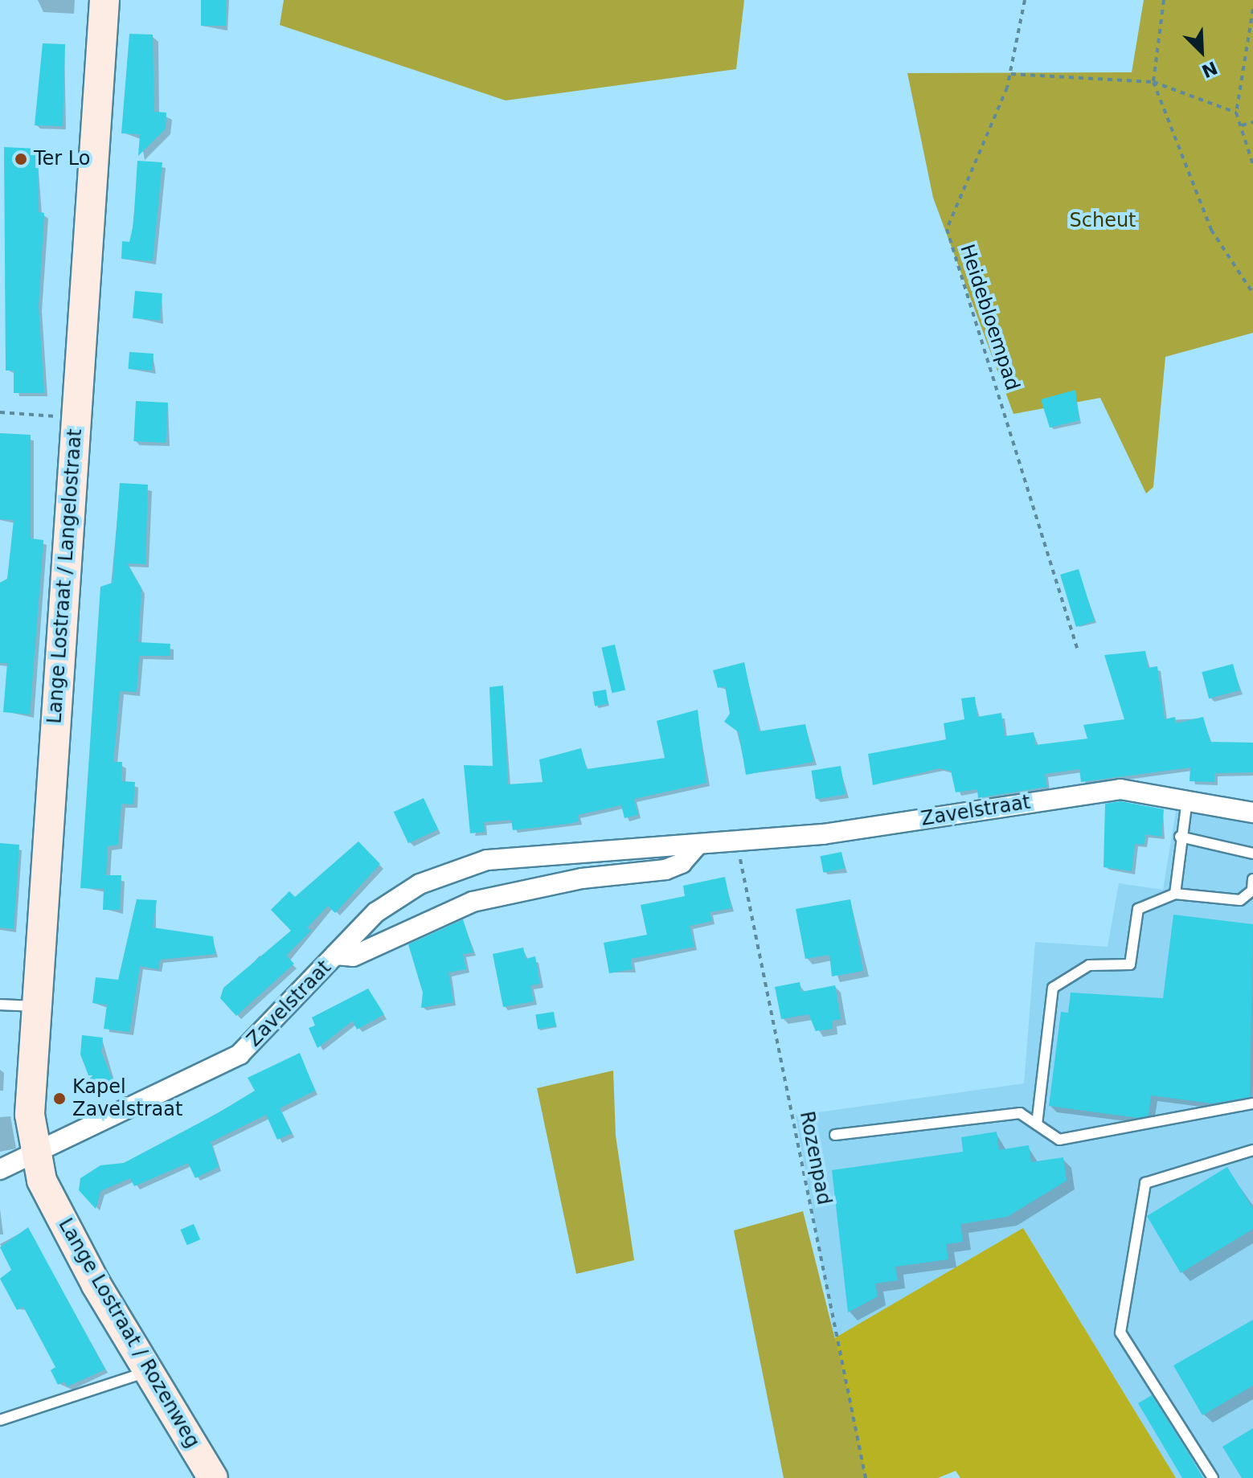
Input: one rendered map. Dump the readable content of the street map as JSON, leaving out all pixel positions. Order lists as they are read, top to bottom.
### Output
{
  "streets": {
    "street": ["Lange Lostraat / Langelostraat", "Zavelstraat", "Lange Lostraat / Rozenweg"],
    "path": ["Heidebloempad", "Rozenpad"]
  },
  "crossings": [
    ["Lange Lostraat / Langelostraat", "Zavelstraat"],
    ["Lange Lostraat / Langelostraat", "Lange Lostraat / Rozenweg"],
    ["Zavelstraat", "Rozenpad"],
    ["Zavelstraat", "Lange Lostraat / Rozenweg"]
  ],
  "parks": ["Scheut"],
  "places": ["Ter Lo", "Kapel Zavelstraat"],
  "north": "bottom right"
}
